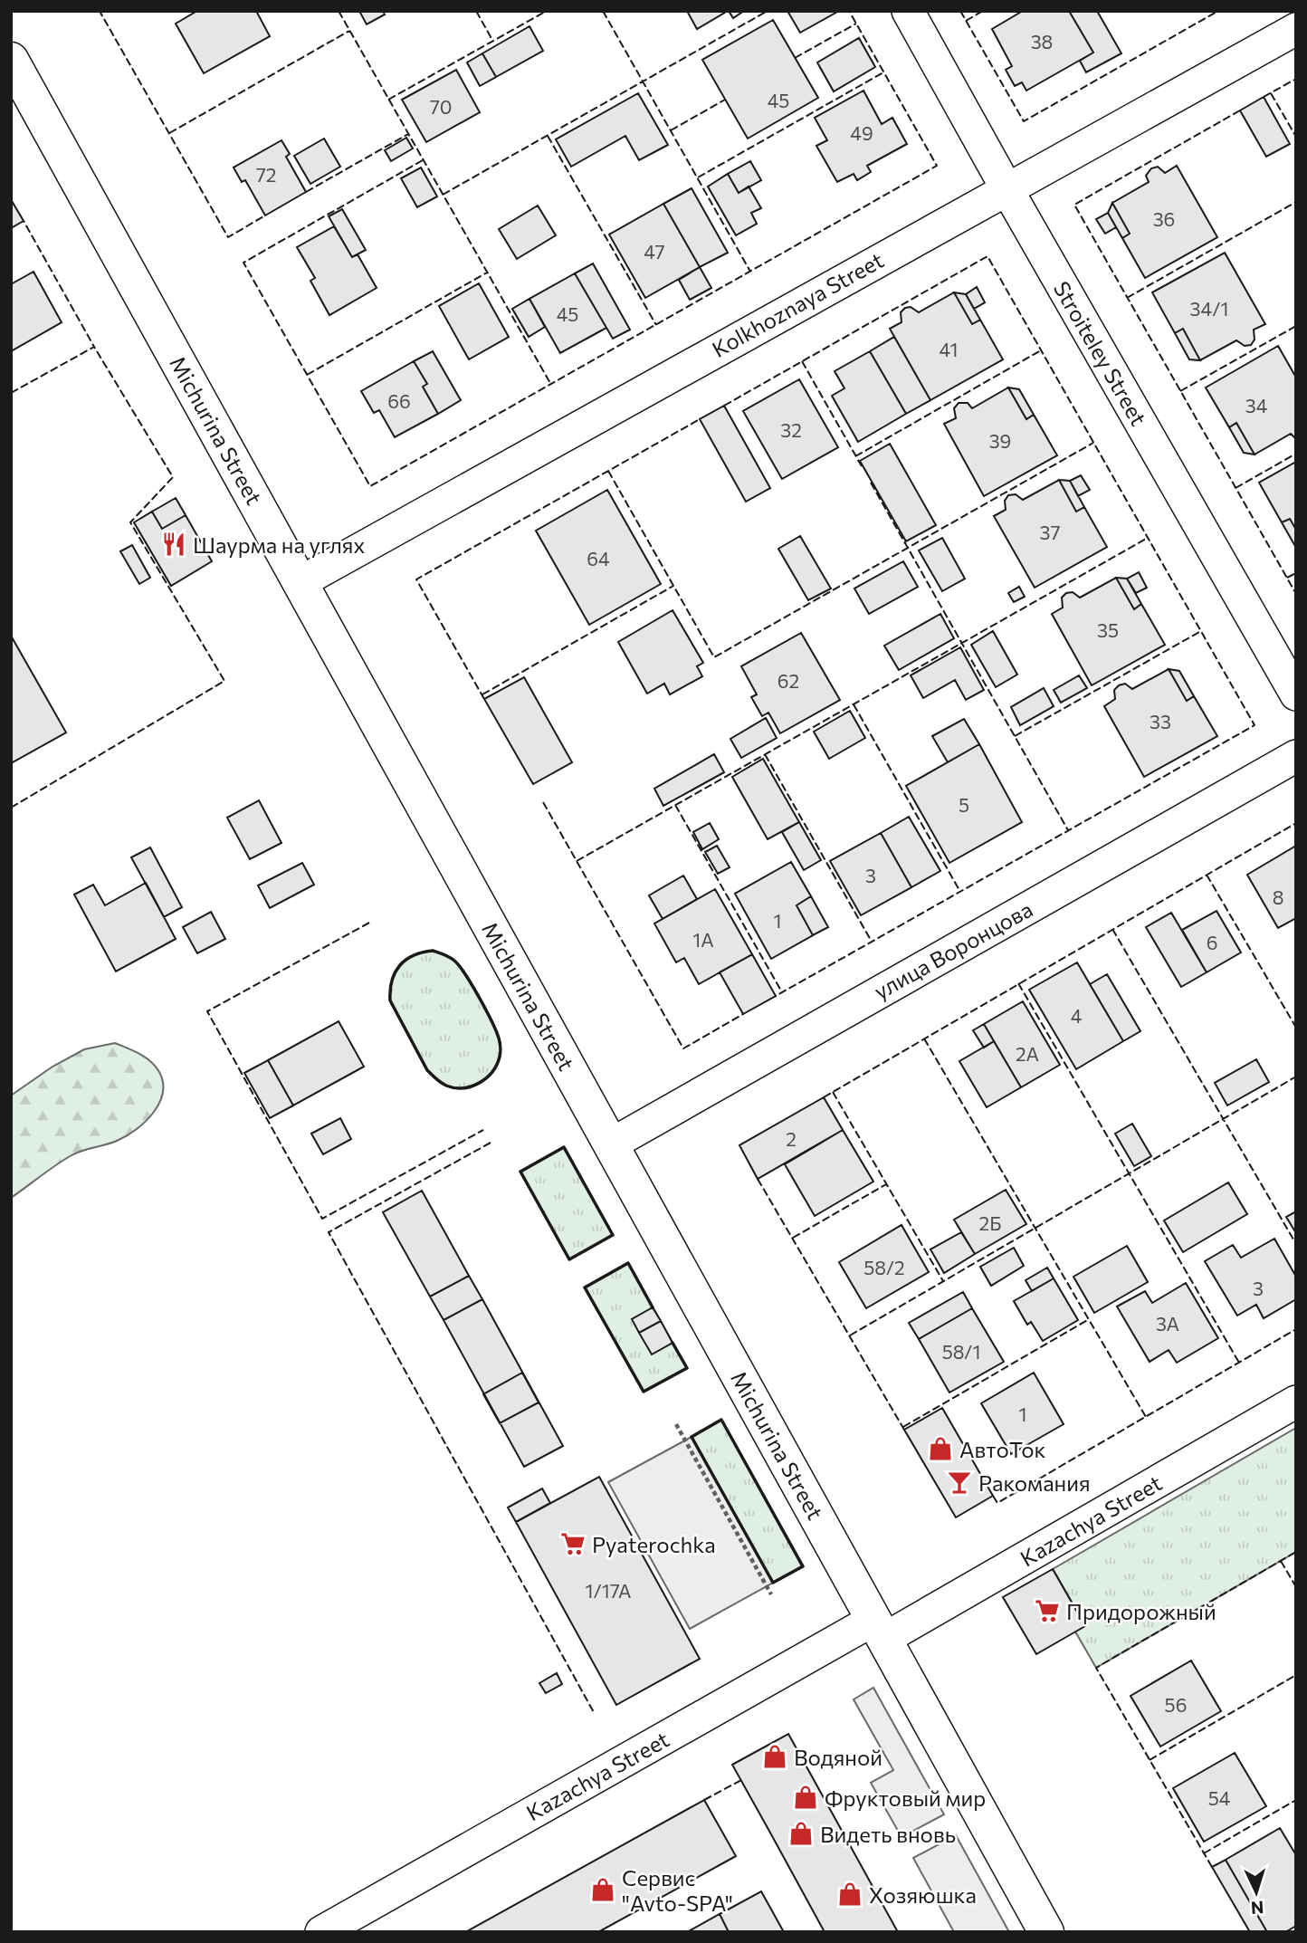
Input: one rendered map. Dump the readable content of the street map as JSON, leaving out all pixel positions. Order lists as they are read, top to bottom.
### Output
{
  "streets": {
    "street": [
      "Kolkhoznaya Street",
      "Stroiteley Street",
      "Michurina Street",
      "улица Воронцова",
      "Kazachya Street"
    ]
  },
  "crossings": [
    ["Kolkhoznaya Street", "Stroiteley Street"],
    ["Kolkhoznaya Street", "Michurina Street"],
    ["Michurina Street", "улица Воронцова"],
    ["Michurina Street", "Kazachya Street"]
  ],
  "places": {
    "restaurant": ["Шаурма на углях"],
    "shop": [
      "АвтоТок",
      "Водяной",
      "Фруктовый мир",
      "Видеть вновь",
      "Сервис \"Avto-SPA\"",
      "Хозяюшка"
    ],
    "bar": ["Ракомания"],
    "supermarket": ["Pyaterochka", "Придорожный"]
  },
  "house_numbers": [
    "38",
    "45",
    "70",
    "49",
    "72",
    "36",
    "47",
    "34/1",
    "45",
    "41",
    "66",
    "34",
    "32",
    "39",
    "37",
    "64",
    "35",
    "62",
    "33",
    "5",
    "3",
    "8",
    "1",
    "1А",
    "6",
    "4",
    "2А",
    "2",
    "2Б",
    "58/2",
    "3",
    "3А",
    "58/1",
    "1",
    "1/17А",
    "56",
    "54"
  ],
  "north": "bottom"
}
